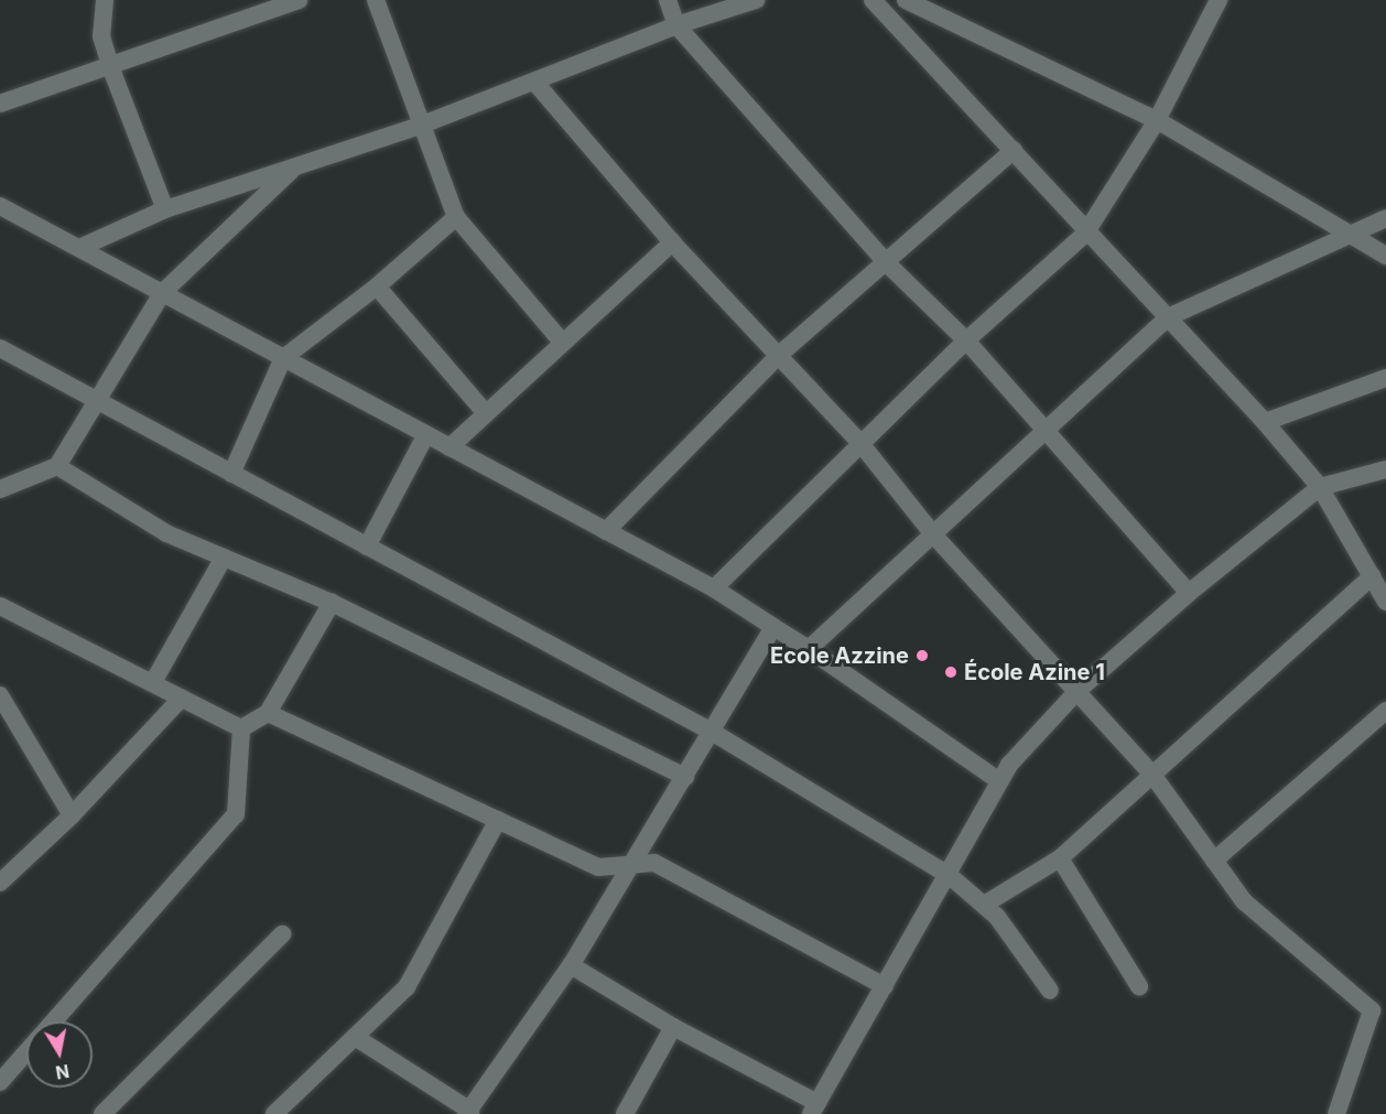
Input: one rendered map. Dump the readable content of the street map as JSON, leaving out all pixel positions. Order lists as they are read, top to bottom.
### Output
{
  "places": ["Ecole Azzine", "École Azine 1"],
  "north": "bottom"
}
